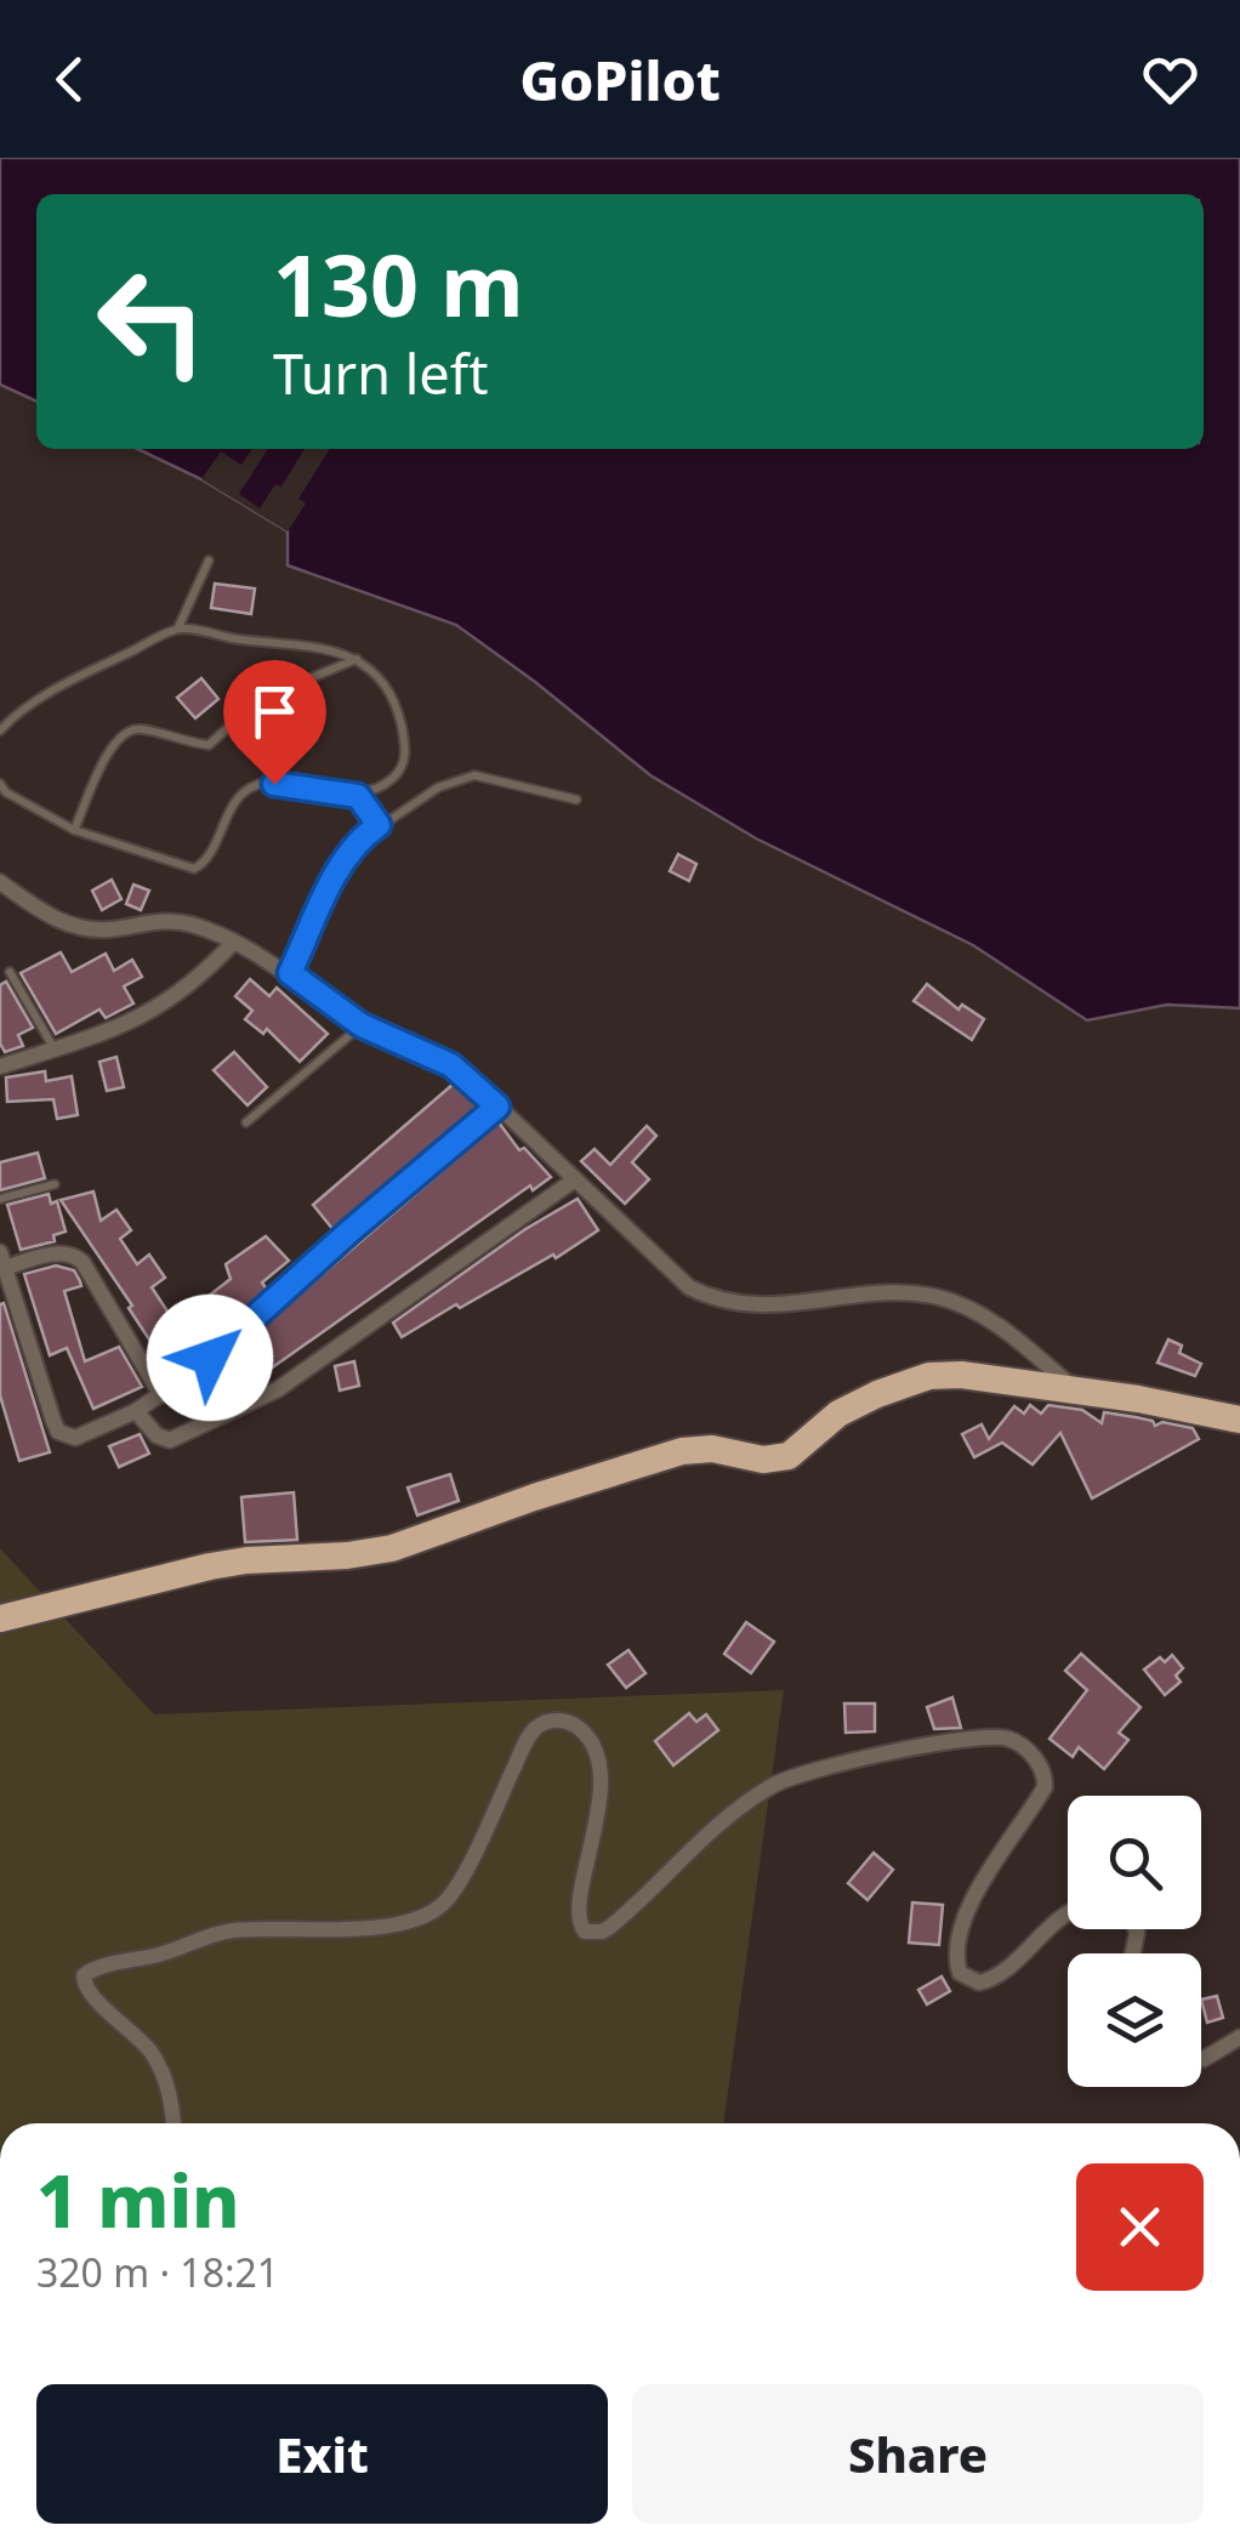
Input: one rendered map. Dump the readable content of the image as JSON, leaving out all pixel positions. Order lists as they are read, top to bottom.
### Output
{
  "page": {
    "header": "GoPilot",
    "turn": ["130 m", "Turn left"],
    "heading": ["1 min", "320 m · 18:21"],
    "buttons": ["Exit", "Share"]
  }
}
